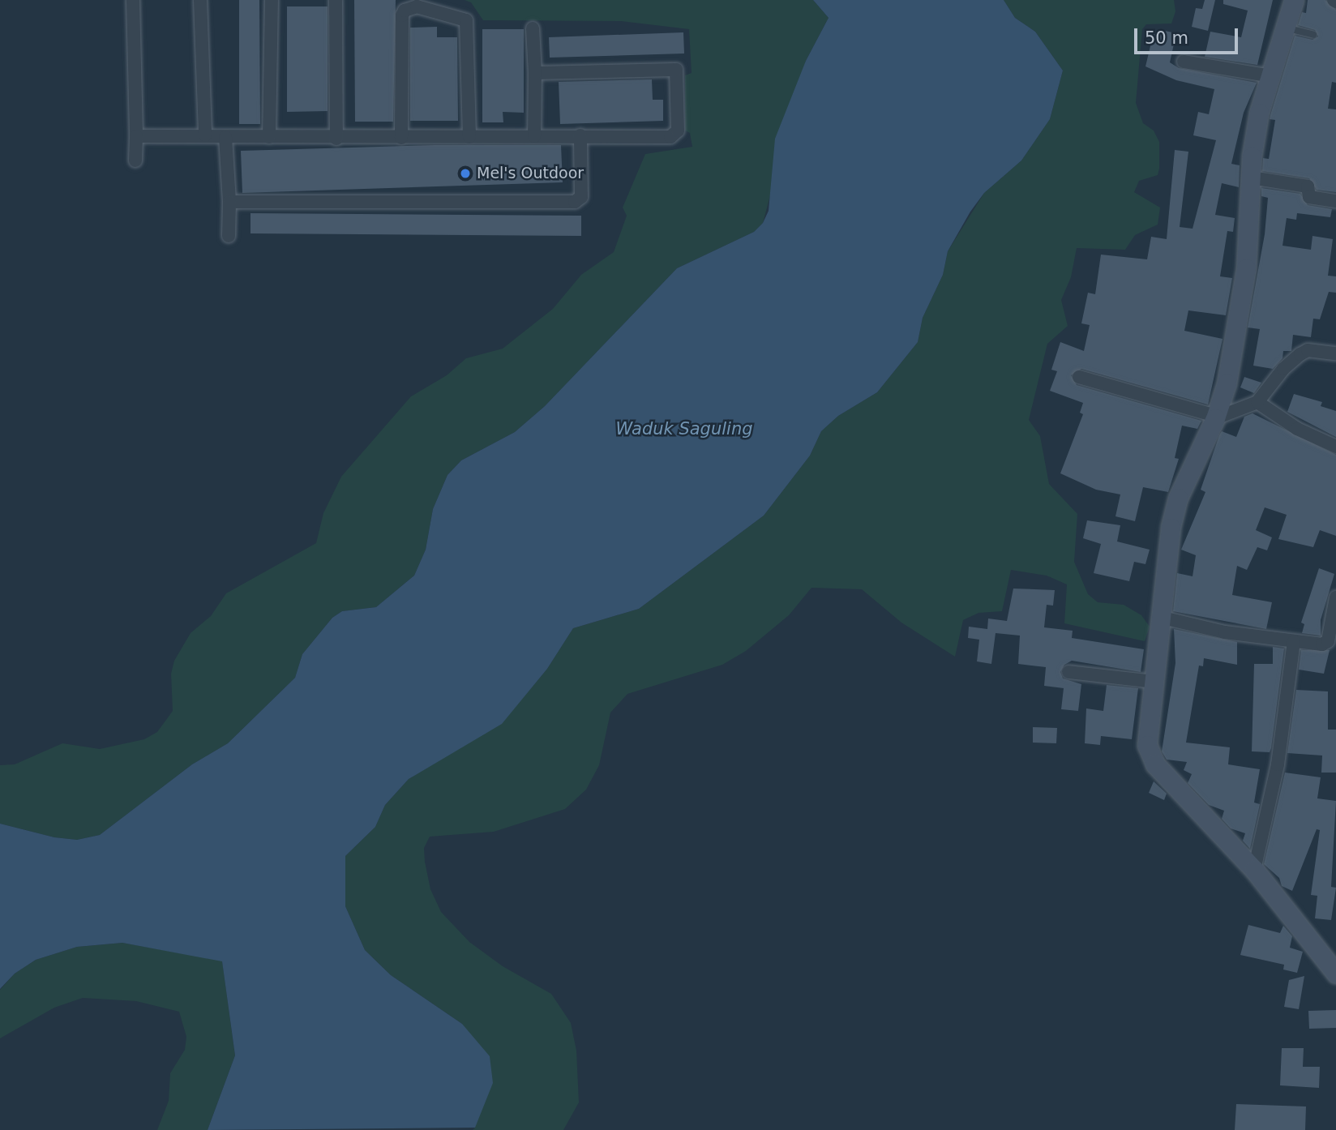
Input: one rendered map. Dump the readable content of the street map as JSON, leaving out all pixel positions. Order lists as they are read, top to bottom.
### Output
{
  "water": ["Waduk Saguling"],
  "places": ["Mel's Outdoor"],
  "scale_bar": "50 m"
}
